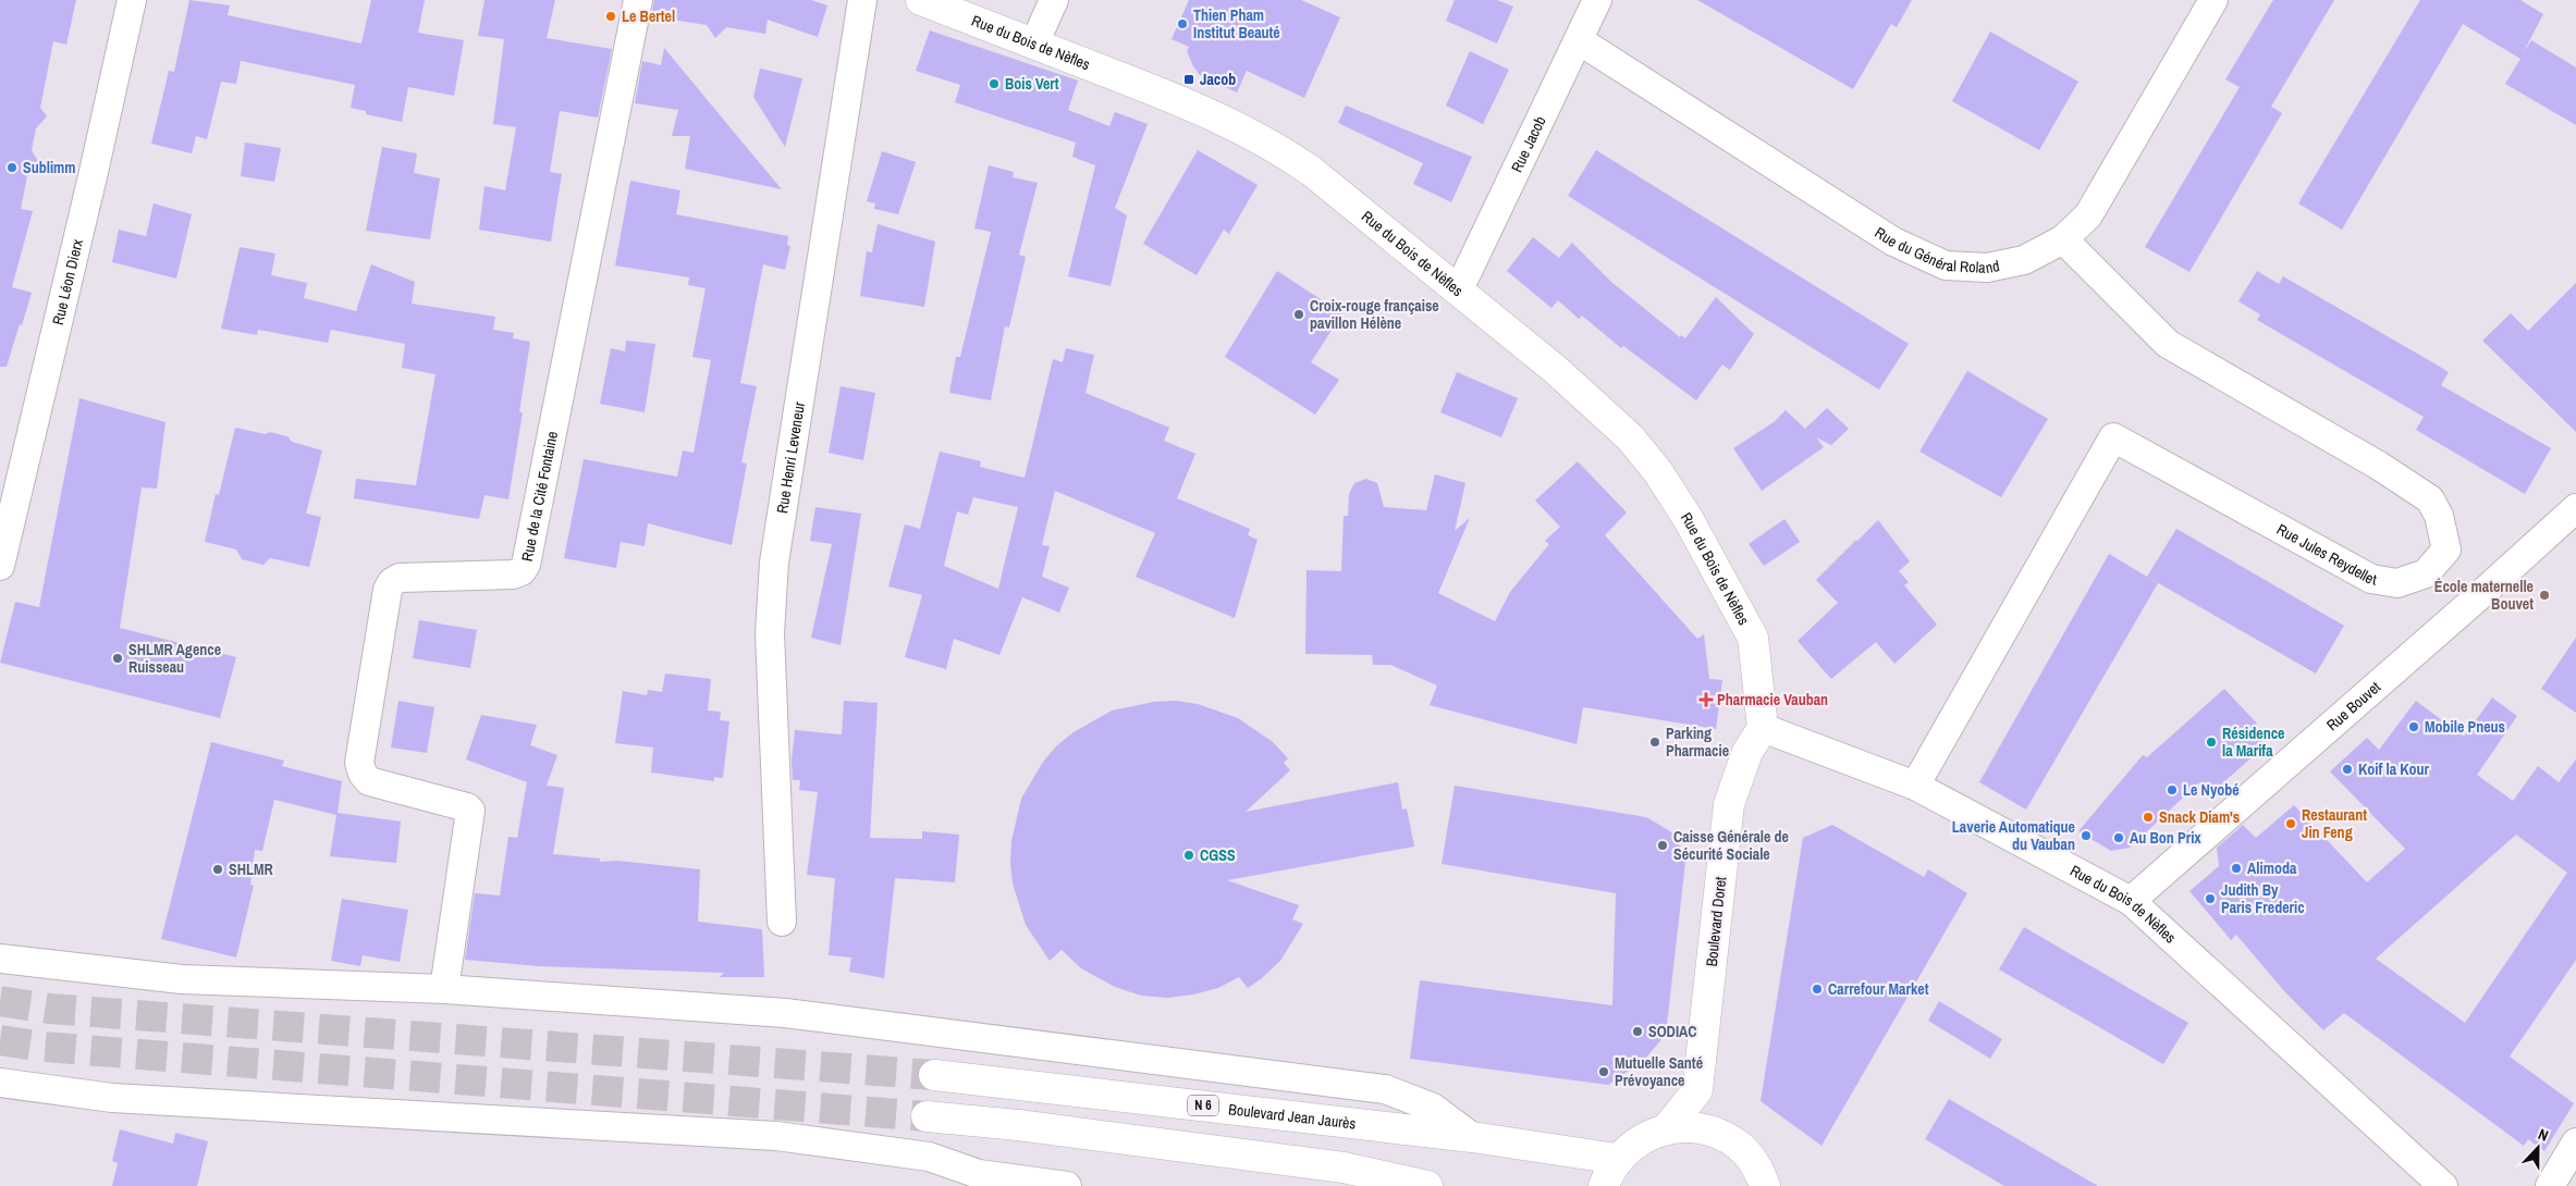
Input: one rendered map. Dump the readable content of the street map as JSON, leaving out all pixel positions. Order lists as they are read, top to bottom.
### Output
{
  "streets": {
    "street": [
      "Rue du Bois de Nèfles",
      "Rue Jacob",
      "Rue du Général Roland",
      "Rue Léon Dierx",
      "Rue Henri Leveneur",
      "Rue de la Cité Fontaine",
      "Rue Jules Reydellet",
      "Rue Bouvet",
      "Boulevard Doret",
      "N 6",
      "Boulevard Jean Jaurès"
    ]
  },
  "crossings": [
    ["Rue du Bois de Nèfles", "Rue Jacob"],
    ["Rue du Bois de Nèfles", "Rue Jules Reydellet"],
    ["Rue du Bois de Nèfles", "Rue Bouvet"],
    ["Rue du Bois de Nèfles", "Boulevard Doret"],
    ["Rue Jacob", "Rue du Général Roland"],
    ["Rue du Général Roland", "Rue Jules Reydellet"]
  ],
  "places": {
    "other": [
      "Le Bertel",
      "Thien Pham Institut Beauté",
      "Bois Vert",
      "Sublimm",
      "Croix-rouge française pavillon Hélène",
      "École maternelle Bouvet",
      "SHLMR Agence Ruisseau",
      "Mobile Pneus",
      "Parking Pharmacie",
      "Résidence la Marifa",
      "Koif la Kour",
      "Le Nyobé",
      "Snack Diam's",
      "Restaurant Jin Feng",
      "Laverie Automatique du Vauban",
      "Au Bon Prix",
      "Caisse Générale de Sécurité Sociale",
      "CGSS",
      "Alimoda",
      "SHLMR",
      "Judith By Paris Frederic",
      "Carrefour Market",
      "SODIAC",
      "Mutuelle Santé Prévoyance"
    ],
    "transit": ["Jacob"],
    "health": ["Pharmacie Vauban"]
  },
  "north": "top"
}
